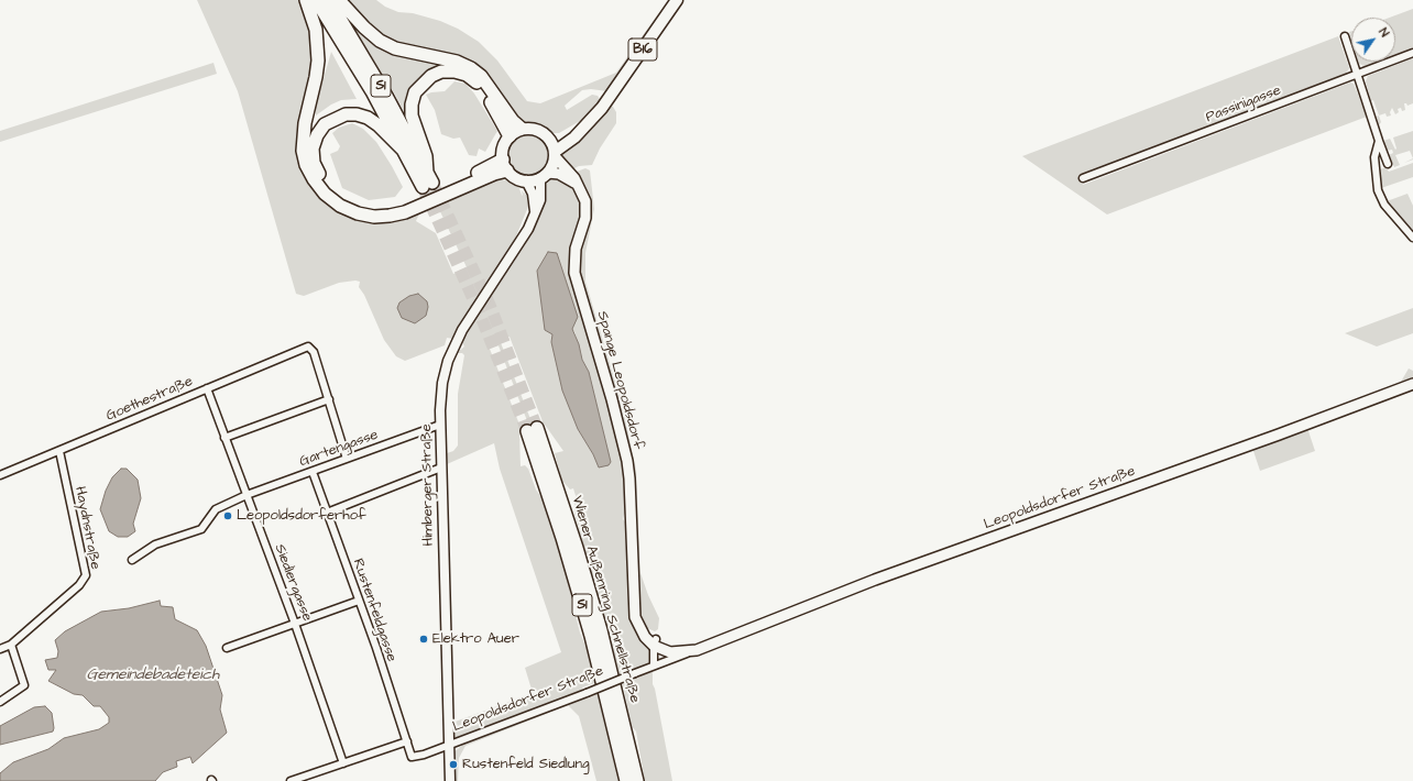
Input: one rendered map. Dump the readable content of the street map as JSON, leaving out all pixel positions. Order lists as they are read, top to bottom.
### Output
{
  "streets": {
    "highway": ["S1", "Wiener Außenring Schnellstraße"],
    "main road": ["B16", "Spange Leopoldsdorf", "Leopoldsdorfer Straße"],
    "street": [
      "Passinigasse",
      "Goethestraße",
      "Gartengasse",
      "Himberger Straße",
      "Haydnstraße",
      "Siedlergasse",
      "Rustenfeldgasse"
    ]
  },
  "crossings": [
    ["B16", "Spange Leopoldsdorf"],
    ["B16", "Himberger Straße"],
    ["Spange Leopoldsdorf", "Himberger Straße"],
    ["Spange Leopoldsdorf", "Leopoldsdorfer Straße"],
    ["Goethestraße", "Haydnstraße"],
    ["Goethestraße", "Siedlergasse"],
    ["Gartengasse", "Himberger Straße"],
    ["Gartengasse", "Siedlergasse"],
    ["Gartengasse", "Rustenfeldgasse"],
    ["Himberger Straße", "Leopoldsdorfer Straße"],
    ["Leopoldsdorfer Straße", "Rustenfeldgasse"]
  ],
  "water": ["Gemeindebadeteich"],
  "places": ["Leopoldsdorferhof", "Elektro Auer", "Rustenfeld Siedlung"],
  "north": "top right"
}
